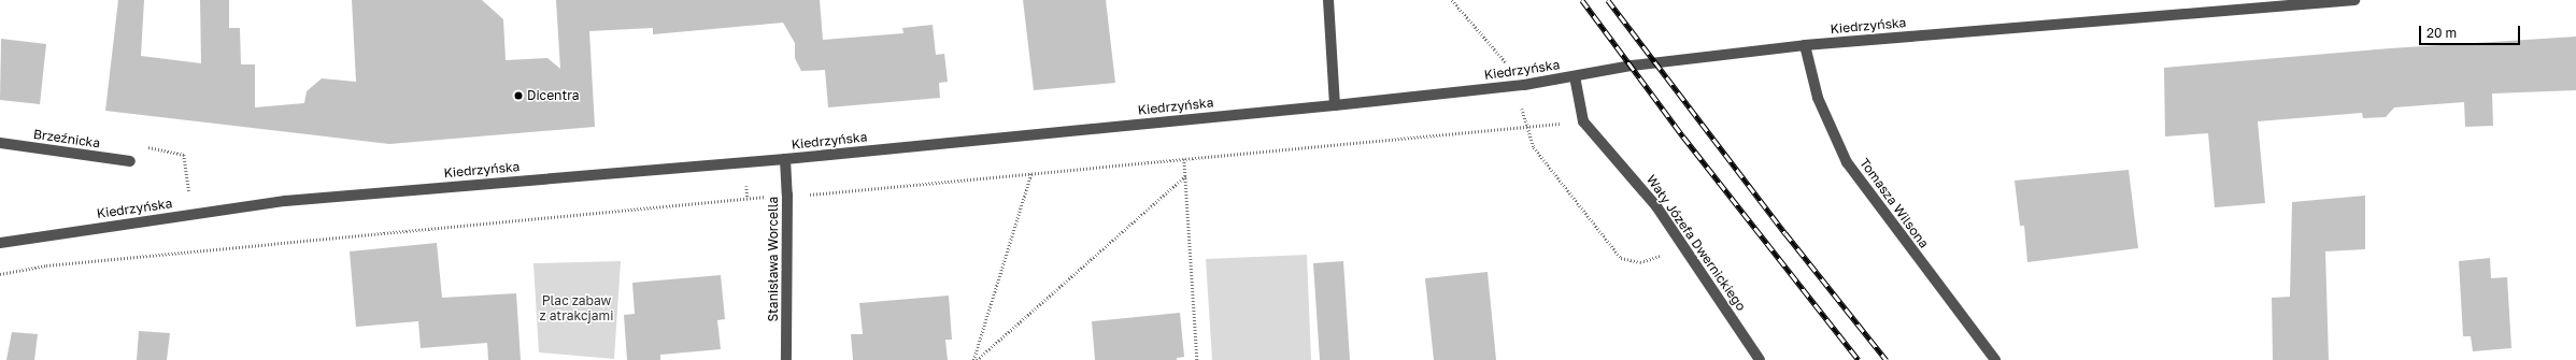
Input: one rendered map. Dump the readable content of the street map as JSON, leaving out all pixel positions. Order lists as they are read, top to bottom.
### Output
{
  "streets": {
    "street": [
      "Kiedrzyńska",
      "Brzeźnicka",
      "Tomasza Wilsona",
      "Wały Józefa Dwernickiego",
      "Stanisława Worcella"
    ]
  },
  "crossings": [
    ["Kiedrzyńska", "Tomasza Wilsona"],
    ["Kiedrzyńska", "Wały Józefa Dwernickiego"],
    ["Kiedrzyńska", "Stanisława Worcella"]
  ],
  "parks": ["Plac zabaw z atrakcjami"],
  "places": ["Dicentra"],
  "scale_bar": "20 m"
}
